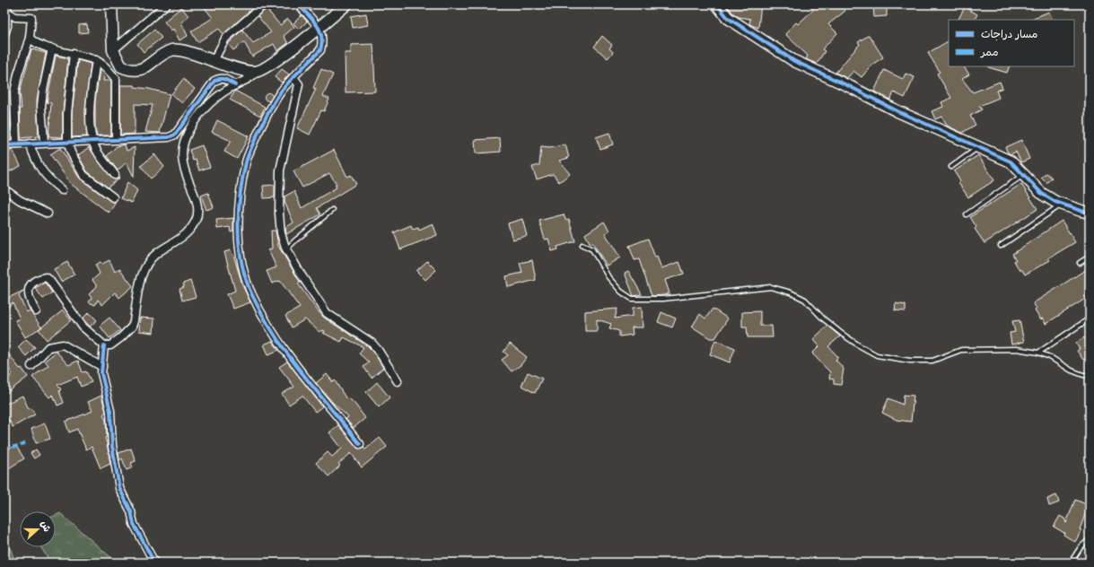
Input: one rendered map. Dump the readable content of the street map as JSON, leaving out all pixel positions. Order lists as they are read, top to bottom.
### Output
{
  "legend": ["مسار دراجات", "ممر"],
  "north": "right"
}
